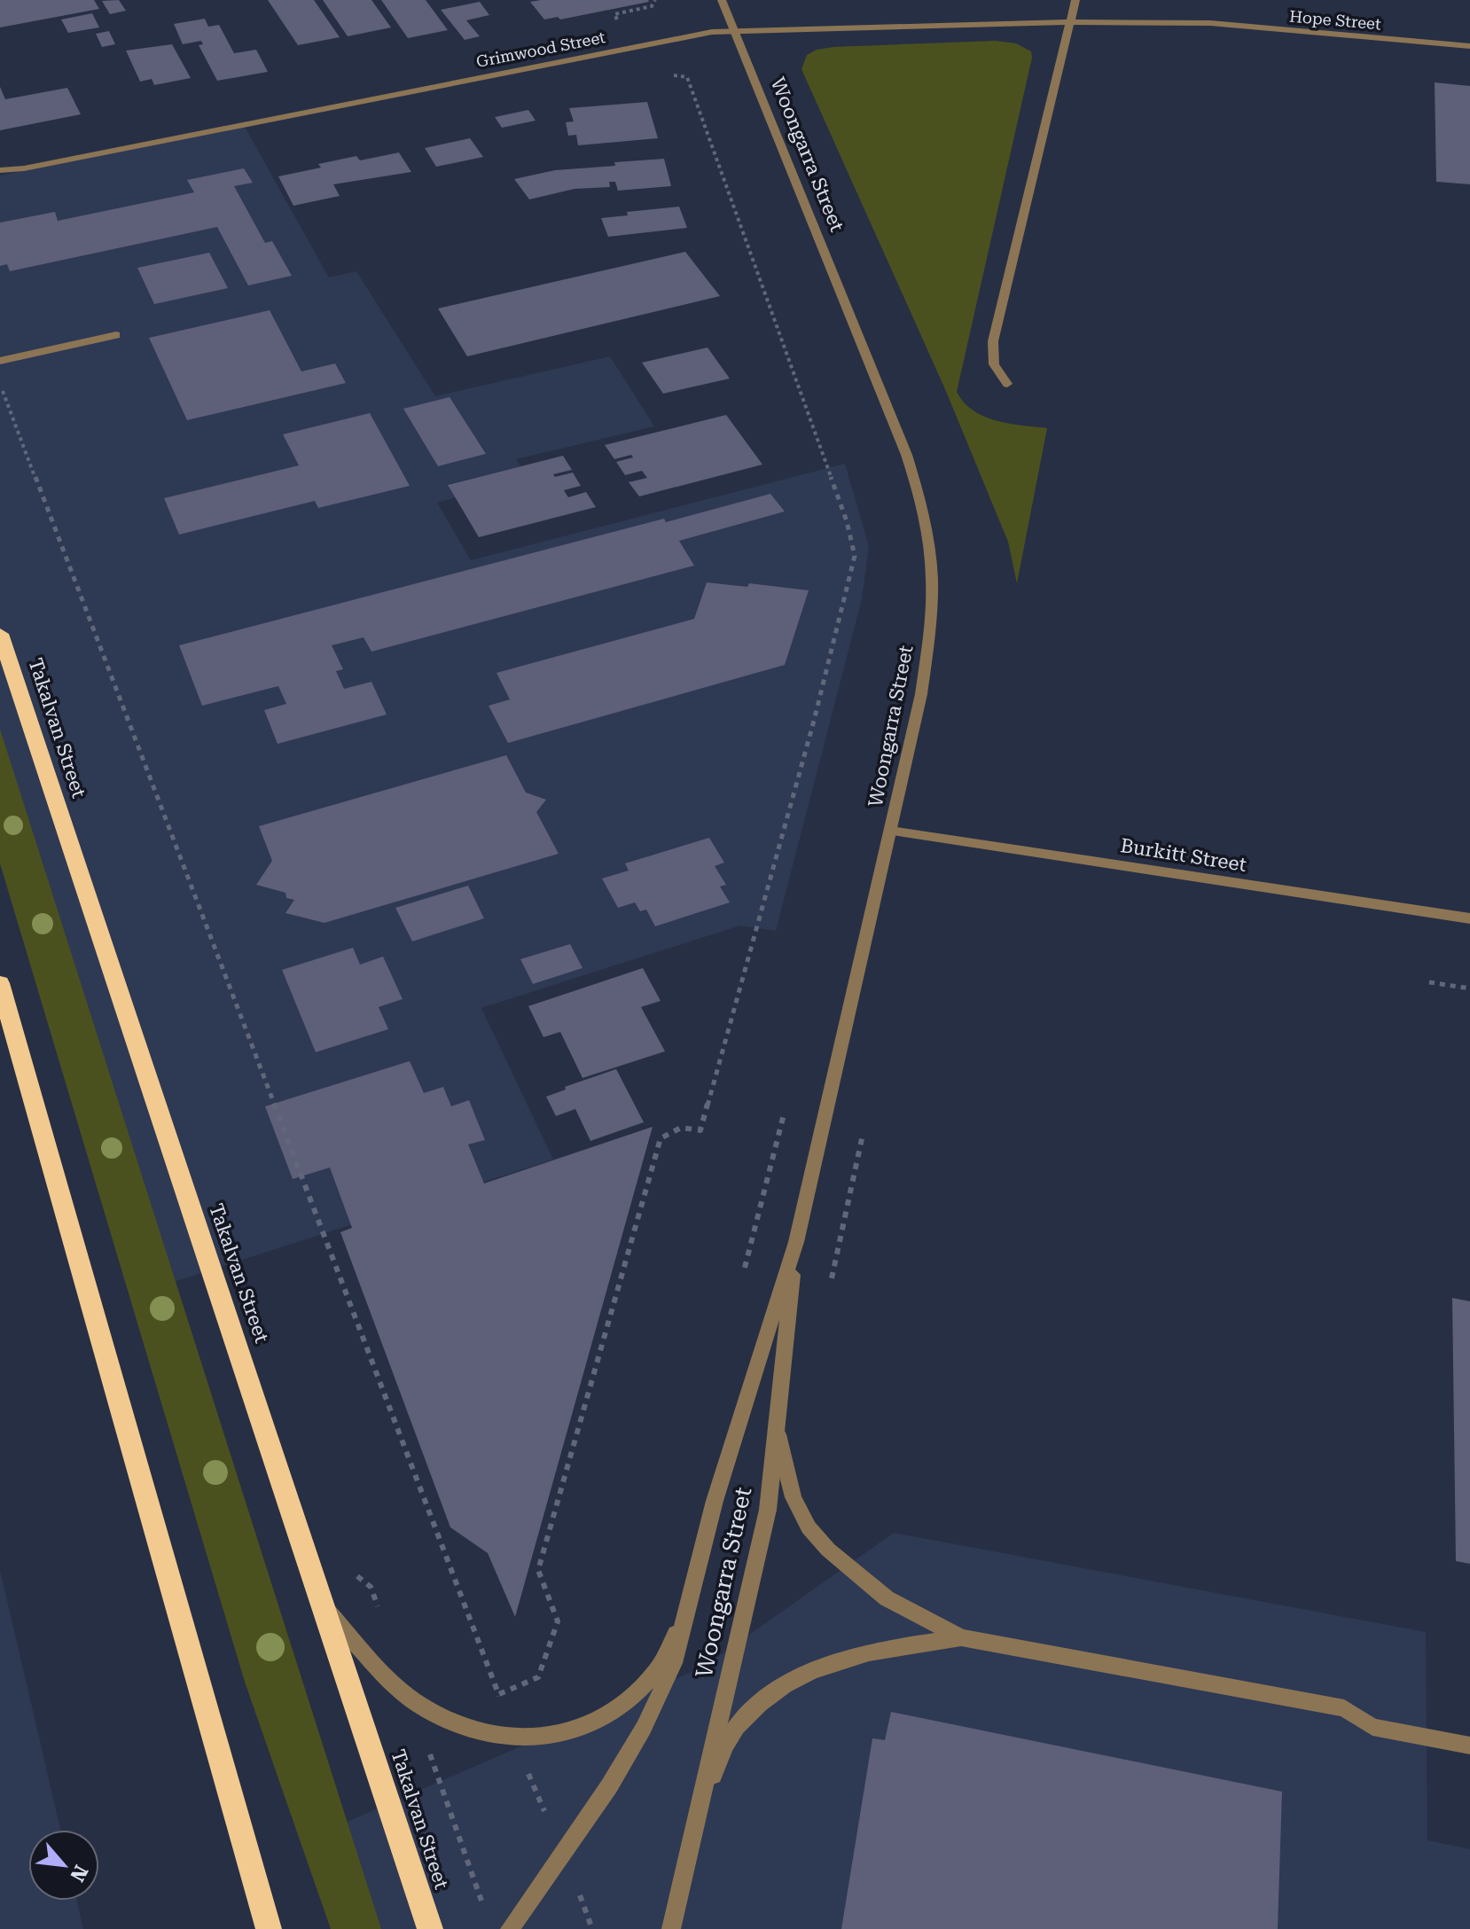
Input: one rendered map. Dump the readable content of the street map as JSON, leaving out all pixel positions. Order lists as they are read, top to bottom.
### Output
{
  "streets": {
    "highway": ["Takalvan Street"],
    "street": [
      "Hope Street",
      "Grimwood Street",
      "Woongarra Street",
      "Burkitt Street"
    ]
  },
  "crossings": [
    ["Hope Street", "Grimwood Street"],
    ["Grimwood Street", "Woongarra Street"],
    ["Woongarra Street", "Takalvan Street"],
    ["Woongarra Street", "Burkitt Street"]
  ],
  "north": "bottom right"
}
